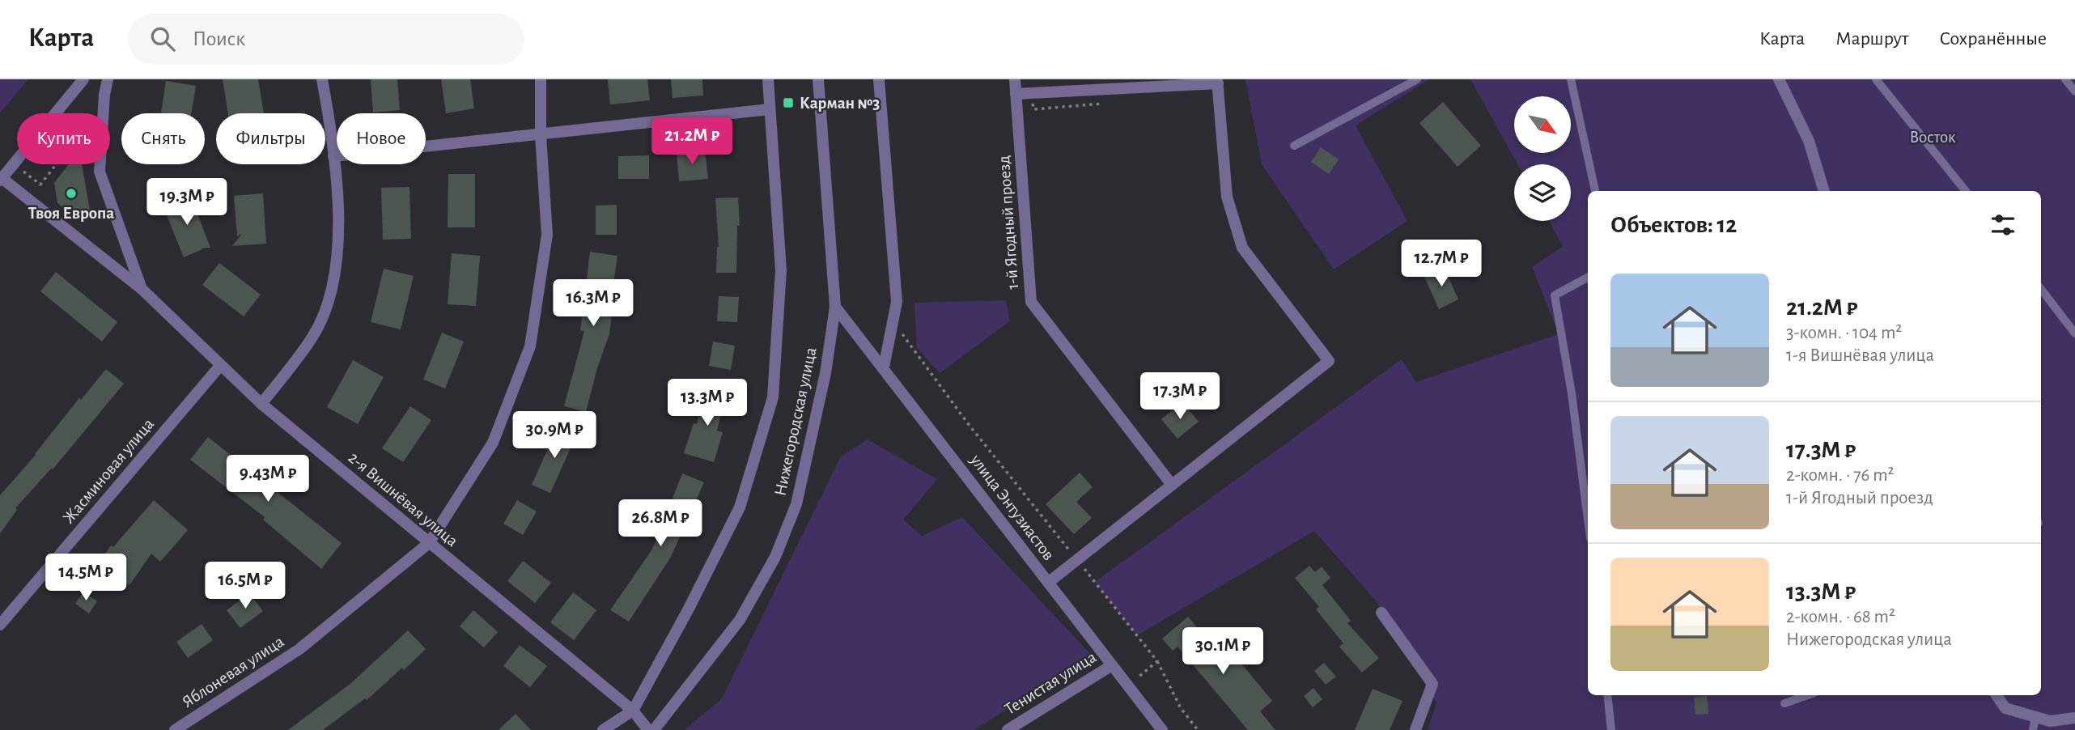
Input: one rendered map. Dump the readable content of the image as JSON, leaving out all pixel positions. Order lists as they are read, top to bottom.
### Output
{
  "streets": {
    "street": [
      "1-й Ягодный проезд",
      "Нижегородская улица",
      "Жасминовая улица",
      "2-я Вишнёвая улица",
      "улица Энтузиастов",
      "Яблоневая улица",
      "Тенистая улица"
    ]
  },
  "crossings": [
    ["Нижегородская улица", "улица Энтузиастов"],
    ["Жасминовая улица", "2-я Вишнёвая улица"],
    ["2-я Вишнёвая улица", "Яблоневая улица"],
    ["улица Энтузиастов", "Тенистая улица"]
  ],
  "parks": ["Восток"],
  "places": {
    "transit": ["Карман №3"],
    "other": ["Твоя Европа"]
  },
  "north": "bottom right",
  "page": {
    "header": "Карта",
    "search": "Поиск",
    "nav": ["Карта", "Маршрут", "Сохранённые"],
    "chip": [
      "Купить",
      "Снять",
      "Фильтры",
      "Новое"
    ],
    "price": [
      "21.2M ₽",
      "19.3M ₽",
      "12.7M ₽",
      "16.3M ₽",
      "17.3M ₽",
      "13.3M ₽",
      "30.9M ₽",
      "9.43M ₽",
      "26.8M ₽",
      "14.5M ₽",
      "16.5M ₽",
      "30.1M ₽"
    ],
    "heading": "Объектов: 12",
    "list": [
      {
        "name": "21.2M ₽",
        "note": "3-комн. · 104 m² · 1-я Вишнёвая улица"
      },
      {
        "name": "17.3M ₽",
        "note": "2-комн. · 76 m² · 1-й Ягодный проезд"
      },
      {
        "name": "13.3M ₽",
        "note": "2-комн. · 68 m² · Нижегородская улица"
      }
    ]
  }
}
